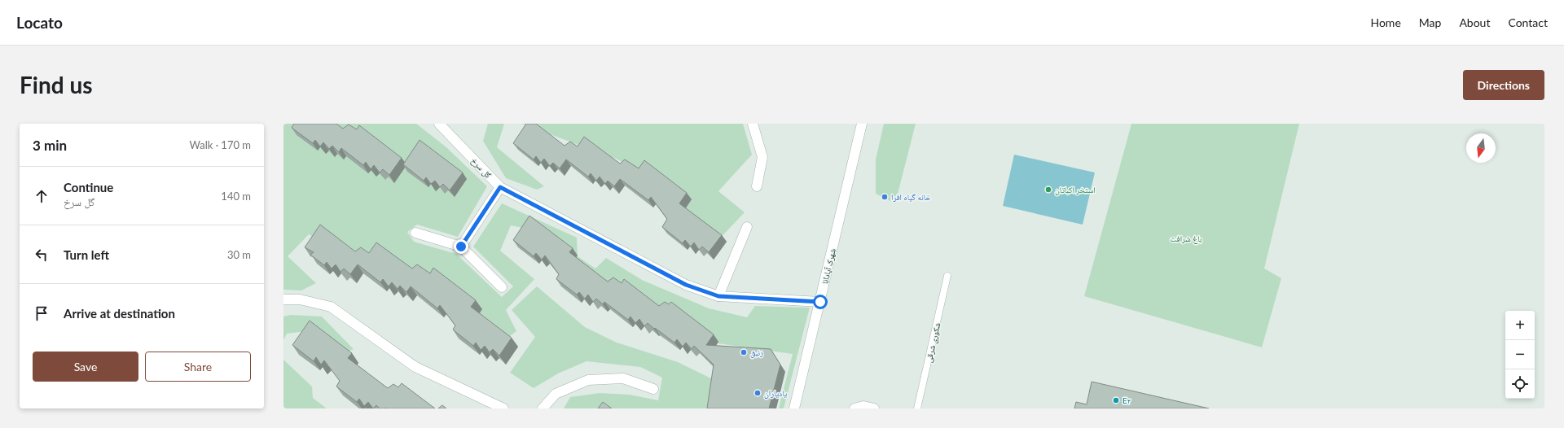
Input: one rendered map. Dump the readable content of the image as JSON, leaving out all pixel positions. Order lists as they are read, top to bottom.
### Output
{
  "streets": {
    "street": ["گل سرخ", "شهرک آپادانا"],
    "lane": ["شکوری شرقی"]
  },
  "crossings": [
    ["گل سرخ", "شهرک آپادانا"]
  ],
  "parks": ["باغ شرافت"],
  "places": [
    "استخر اکباتان",
    "خانه گیاه افرا",
    "زنبق",
    "یادیاران",
    "E۲"
  ],
  "north": "bottom",
  "page": {
    "header": "Locato",
    "nav": [
      "Home",
      "Map",
      "About",
      "Contact"
    ],
    "buttons": [
      "Directions",
      ["Save", "Share"]
    ],
    "title": "Find us",
    "heading": ["3 min", "Walk · 170 m"],
    "list": [
      ["Continue", "گل سرخ", "140 m"],
      ["Turn left", "30 m"],
      "Arrive at destination"
    ],
    "map_buttons": ["+", "−"]
  }
}
